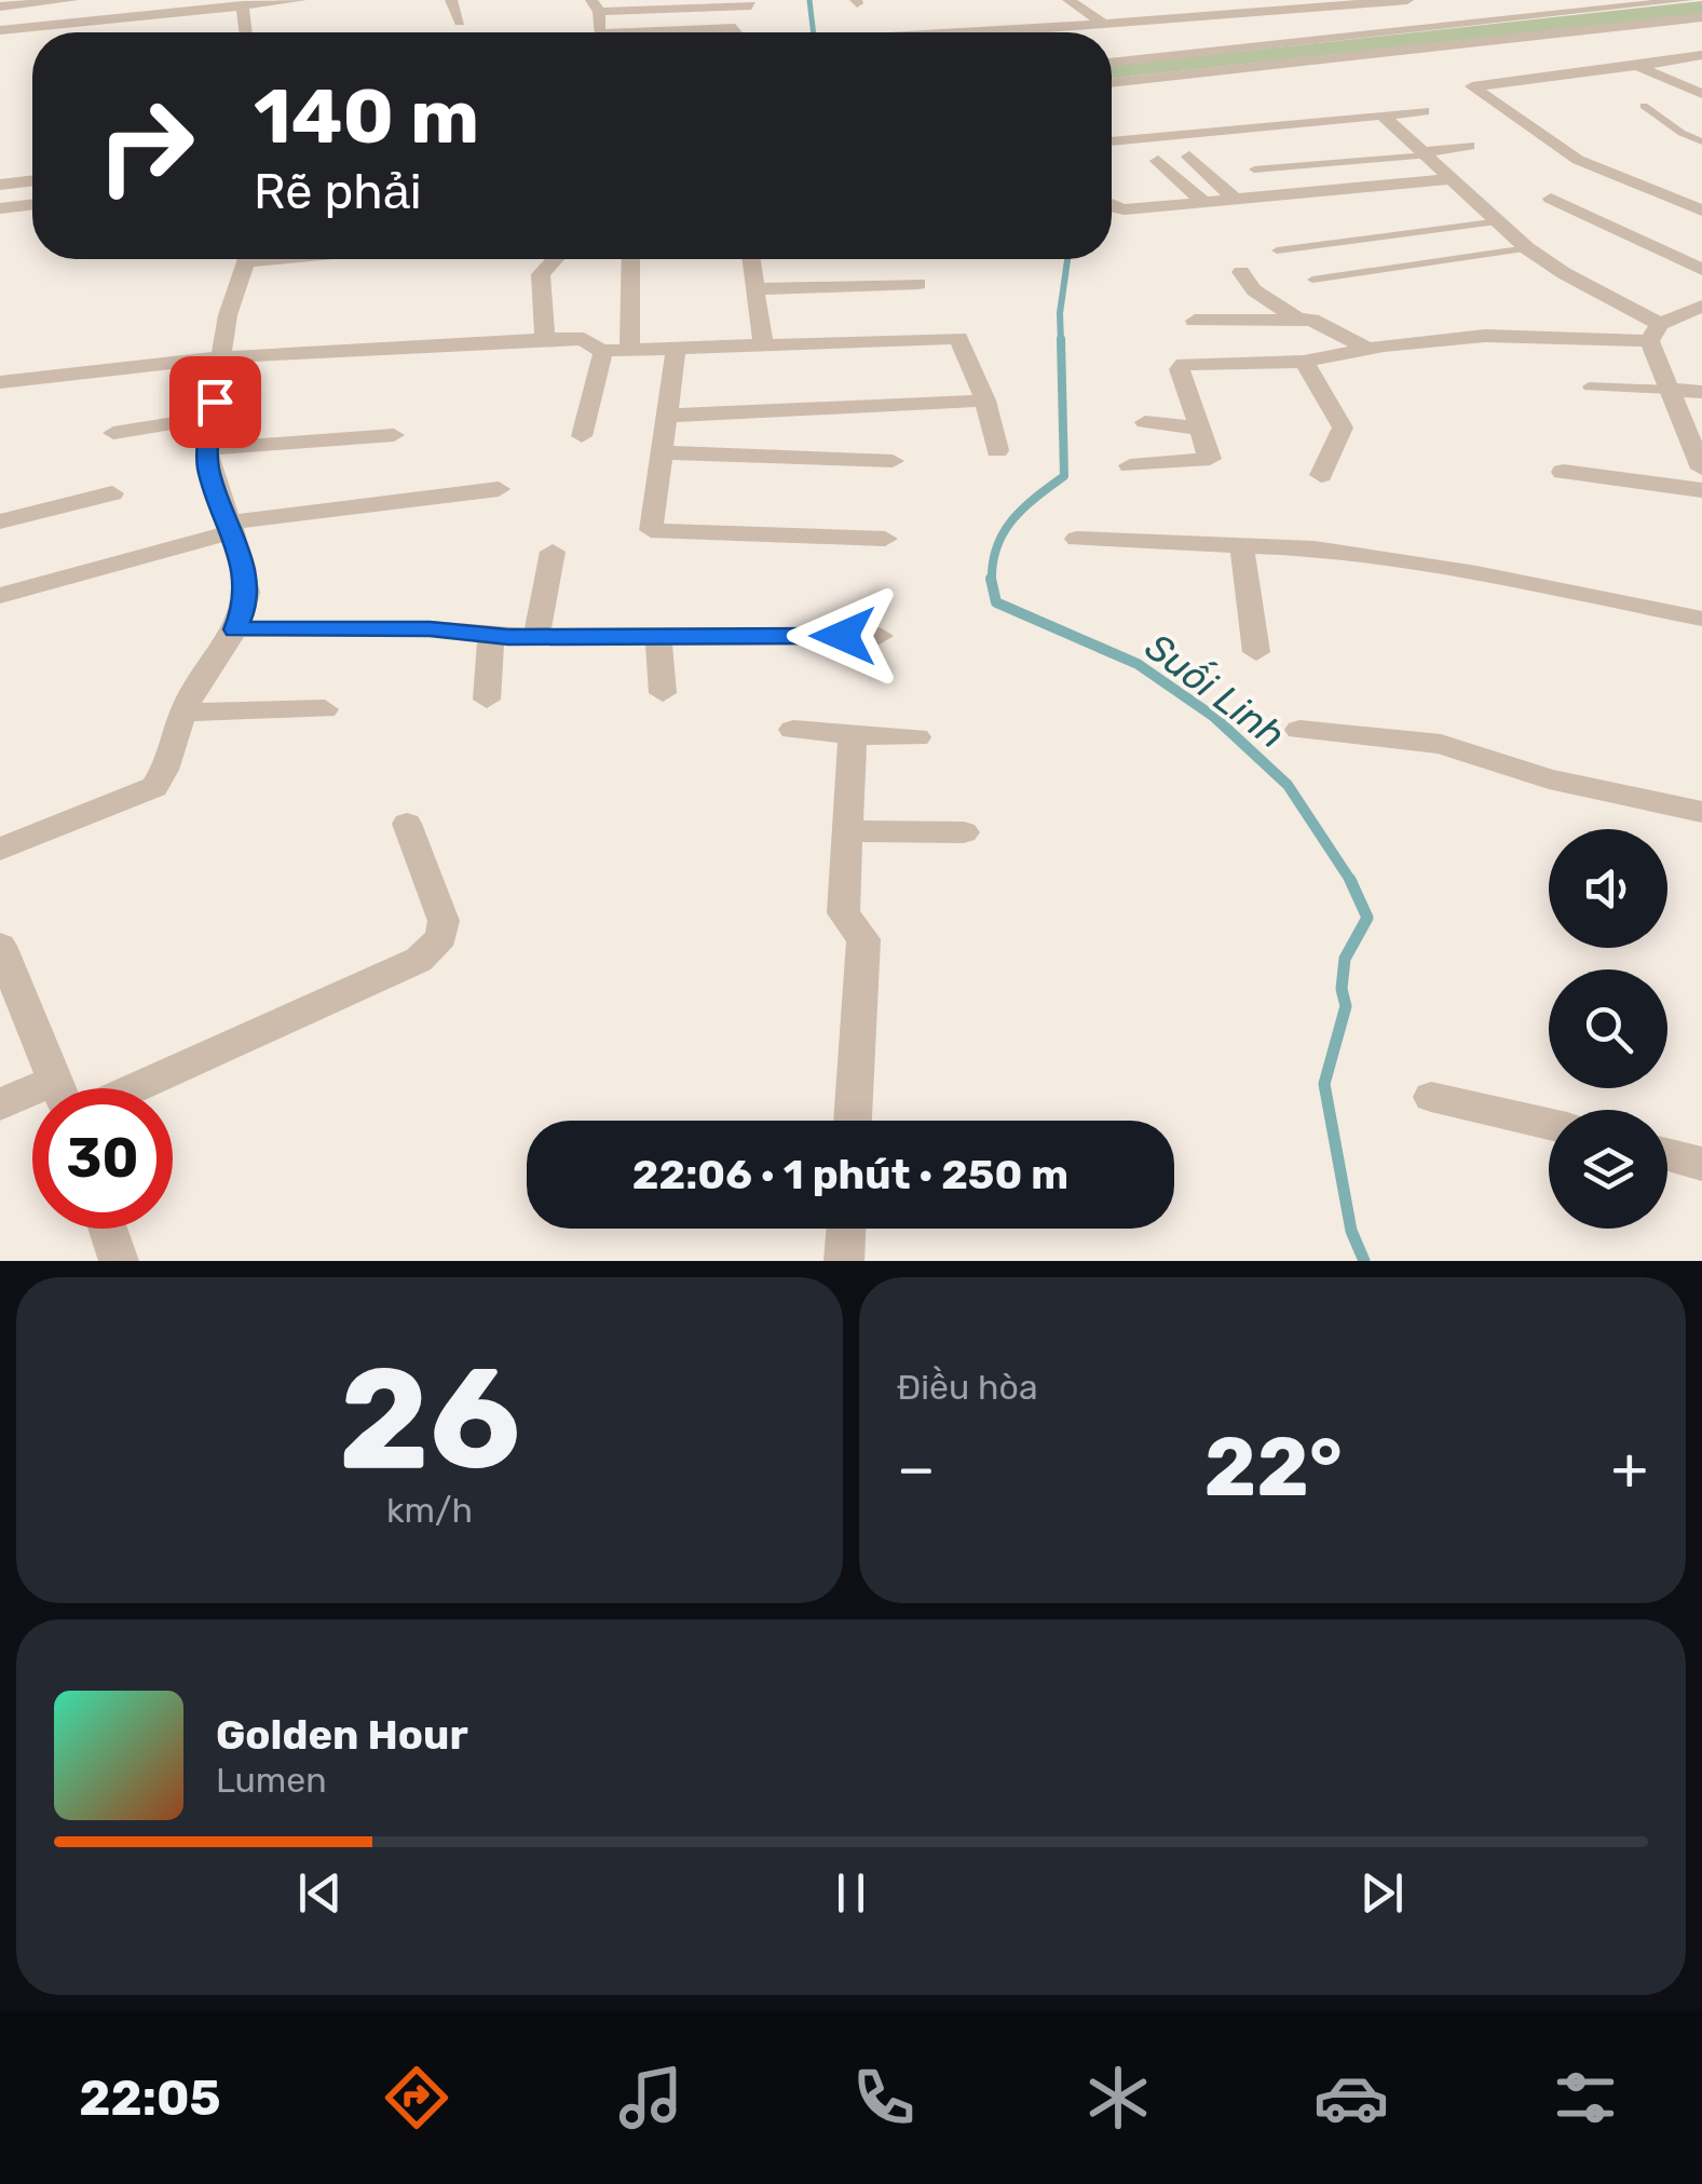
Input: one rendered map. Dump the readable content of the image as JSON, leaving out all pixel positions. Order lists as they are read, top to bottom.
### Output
{
  "water": ["Suối Linh"],
  "page": {
    "turn": ["140 m", "Rẽ phải"],
    "limit": "30",
    "trip": "22:06 · 1 phút · 250 m",
    "tile": [
      ["26", "km/h"],
      "Điều hòa"
    ],
    "heat": ["−", "22°", "+"],
    "song": ["Golden Hour", "Lumen"],
    "tabs": "22:05"
  }
}
